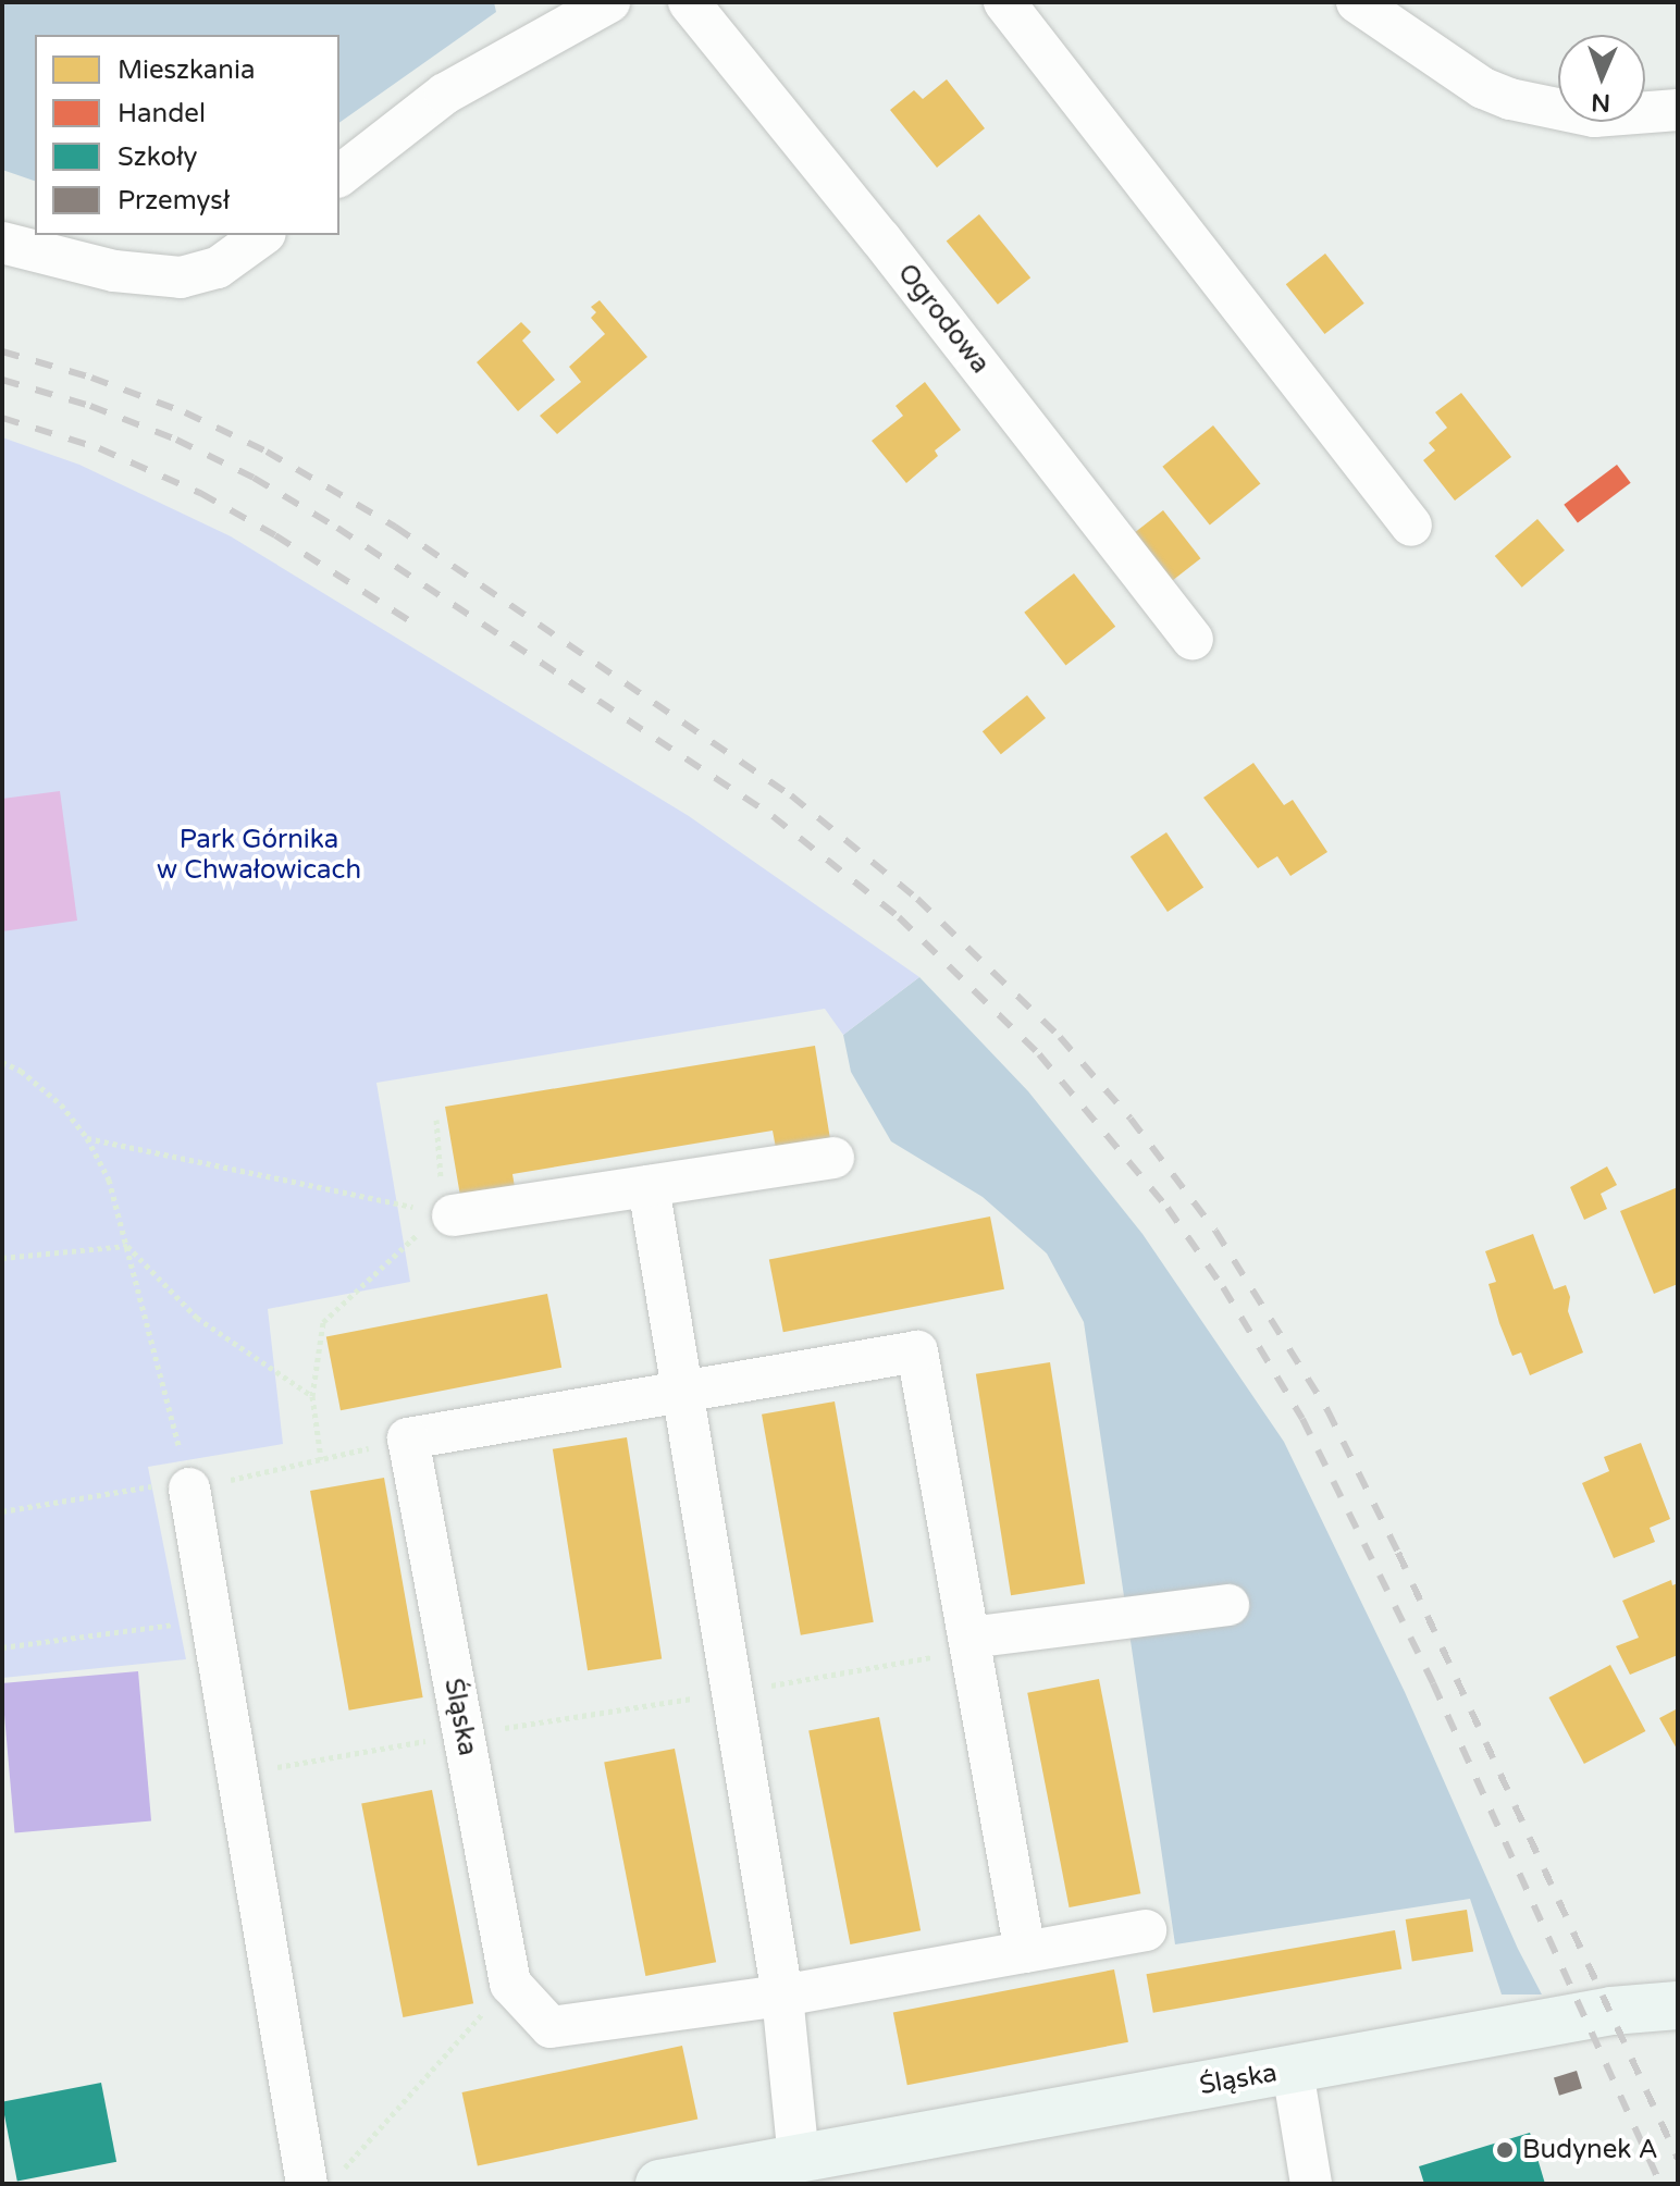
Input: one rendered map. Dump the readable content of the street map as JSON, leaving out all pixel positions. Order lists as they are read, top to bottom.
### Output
{
  "streets": {
    "street": ["Ogrodowa", "Śląska"]
  },
  "parks": ["Park Górnika w Chwałowicach"],
  "places": ["Budynek A"],
  "legend": [
    "Mieszkania",
    "Handel",
    "Szkoły",
    "Przemysł"
  ],
  "north": "bottom"
}
